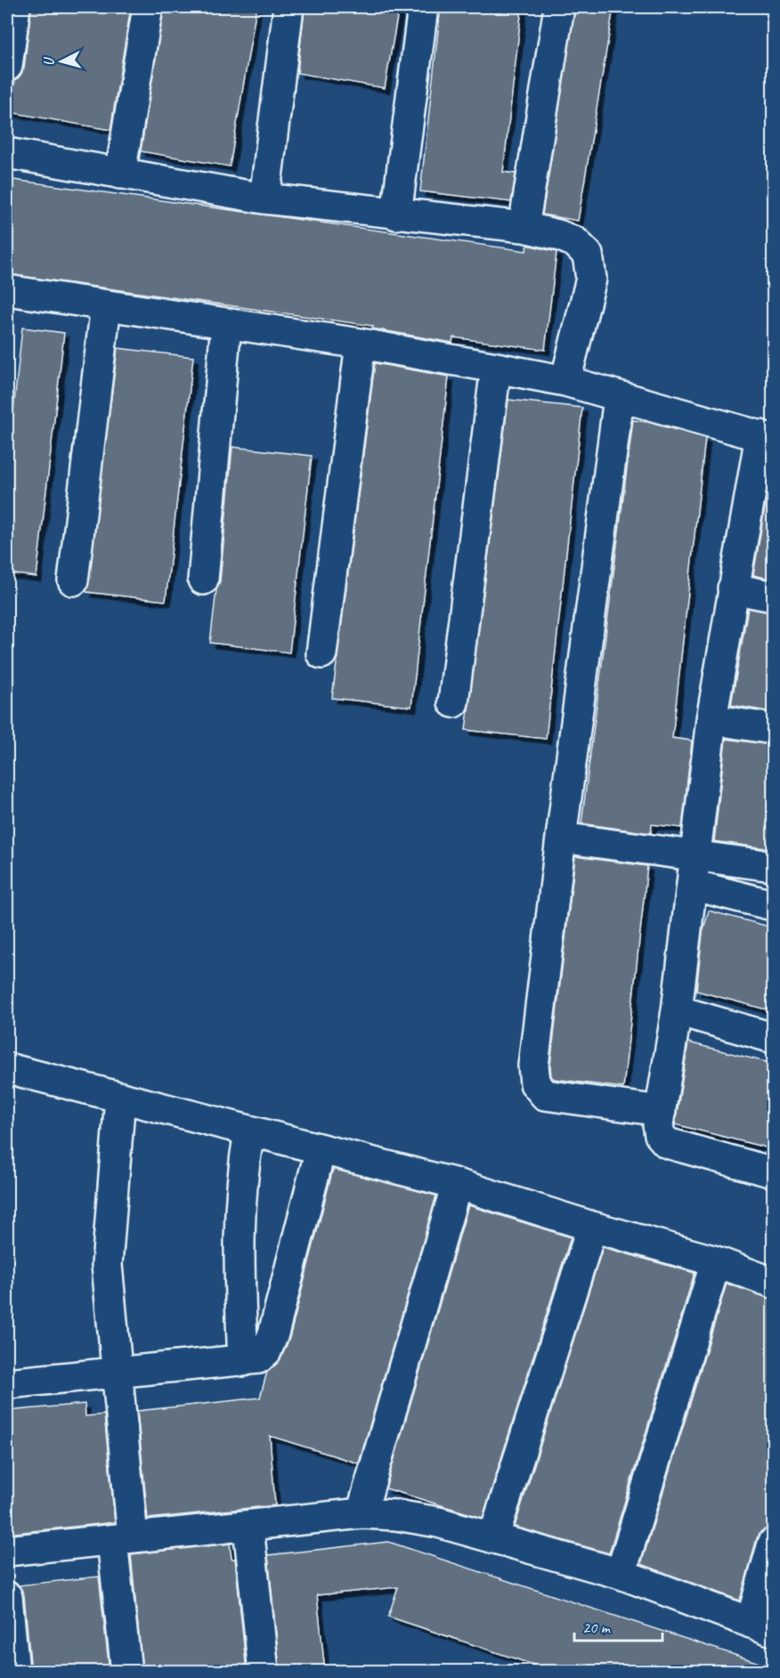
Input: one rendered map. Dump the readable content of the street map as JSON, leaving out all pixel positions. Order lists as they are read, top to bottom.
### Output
{
  "scale_bar": "20 m",
  "north": "left"
}
